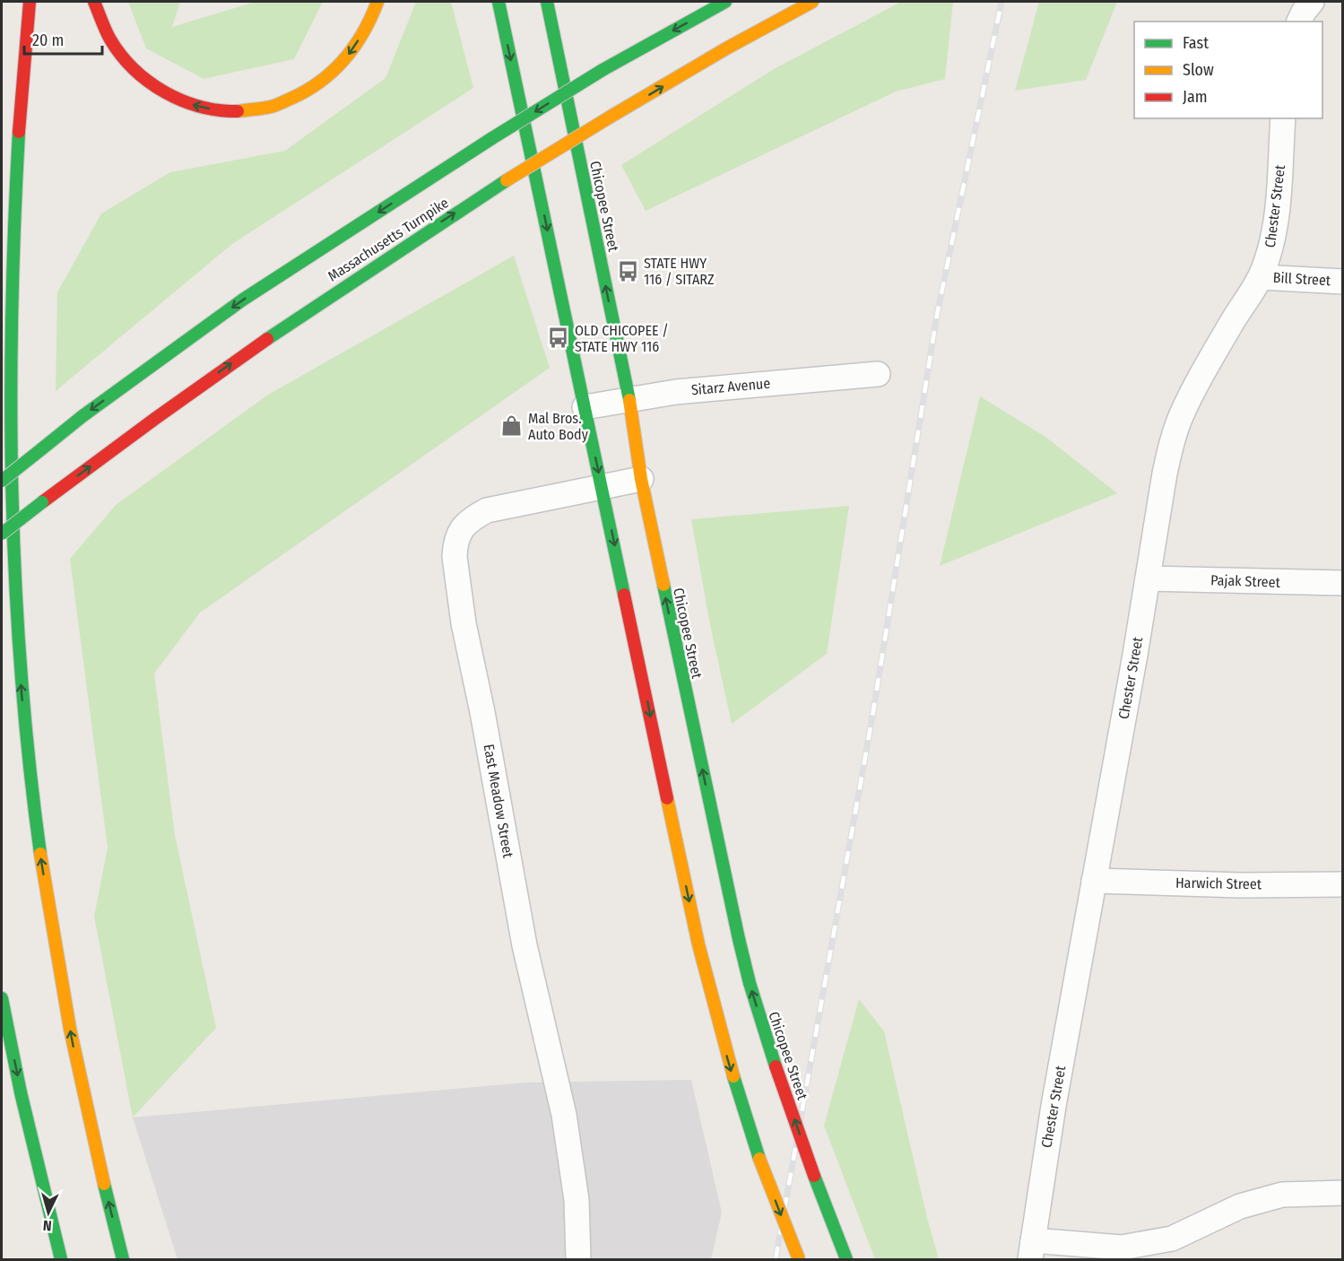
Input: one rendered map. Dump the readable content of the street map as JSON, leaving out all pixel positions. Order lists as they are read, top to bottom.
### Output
{
  "streets": {
    "main road": ["Chicopee Street", "Massachusetts Turnpike"],
    "street": [
      "Chester Street",
      "Bill Street",
      "Sitarz Avenue",
      "Pajak Street",
      "East Meadow Street",
      "Harwich Street"
    ]
  },
  "crossings": [
    ["Chicopee Street", "Sitarz Avenue"],
    ["Chicopee Street", "East Meadow Street"],
    ["Chester Street", "Bill Street"],
    ["Chester Street", "Pajak Street"],
    ["Chester Street", "Harwich Street"]
  ],
  "places": {
    "bus stop": ["STATE HWY 116 / SITARZ", "OLD CHICOPEE / STATE HWY 116"],
    "shop": ["Mal Bros. Auto Body"]
  },
  "legend": ["Fast", "Slow", "Jam"],
  "scale_bar": "20 m",
  "north": "bottom"
}
